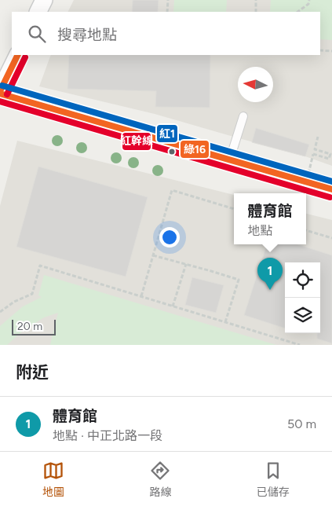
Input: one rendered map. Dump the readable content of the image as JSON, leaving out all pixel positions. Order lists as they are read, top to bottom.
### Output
{
  "lines": ["transit line 綠16", "transit line 紅幹線", "transit line 紅1"],
  "scale_bar": "20 m",
  "north": "left",
  "page": {
    "search": "搜尋地點",
    "popup": ["體育館", "地點"],
    "pins": "1",
    "scale": "20 m",
    "heading": "附近",
    "list": [
      {
        "mark": "1",
        "name": "體育館",
        "note": "地點 · 中正北路一段",
        "value": "50 m"
      }
    ],
    "nav": ["地圖", "路線", "已儲存"]
  }
}
